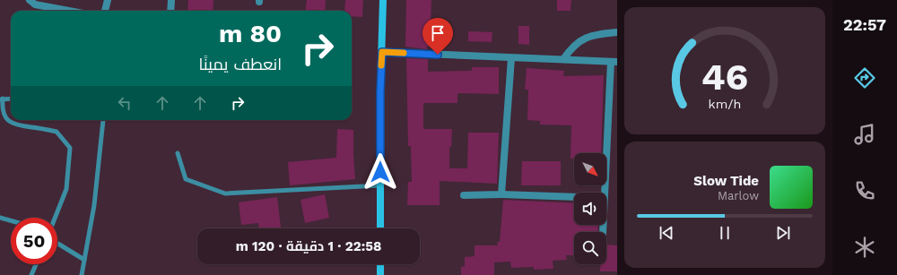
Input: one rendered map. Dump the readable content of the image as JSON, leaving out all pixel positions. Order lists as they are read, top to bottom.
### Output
{
  "north": "bottom right",
  "page": {
    "tabs": "22:57",
    "turn": ["80 m", "انعطف يمينًا"],
    "song": ["Slow Tide", "Marlow"],
    "limit": "50",
    "trip": "22:58 · 1 دقيقة · 120 m",
    "gauge": ["46", "km/h"]
  }
}
